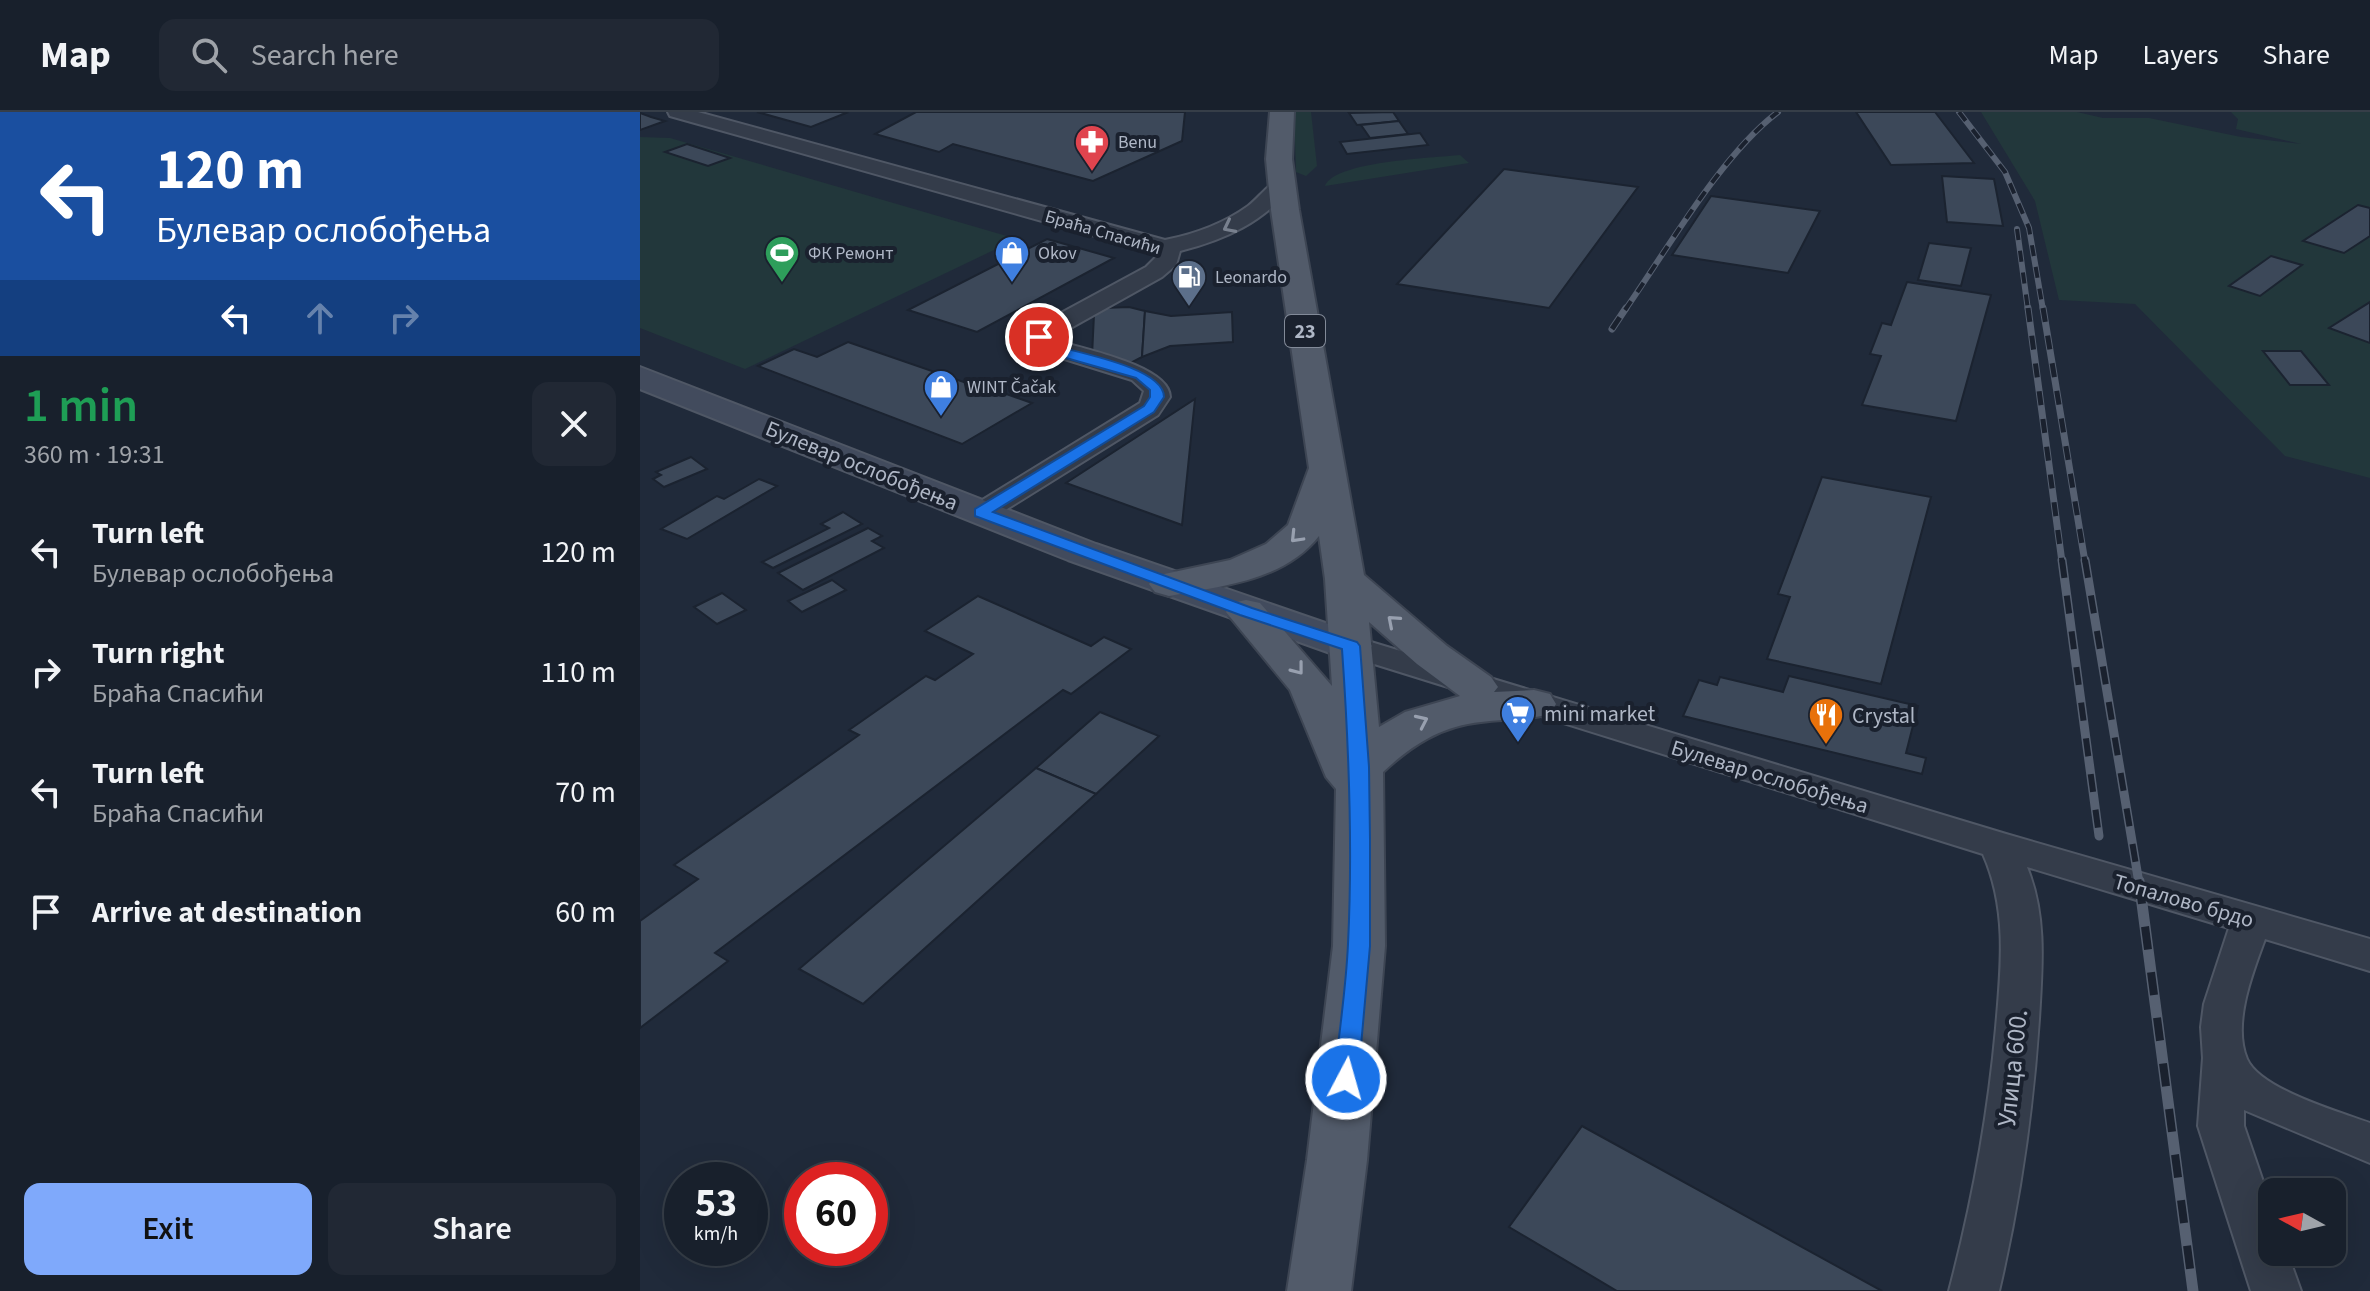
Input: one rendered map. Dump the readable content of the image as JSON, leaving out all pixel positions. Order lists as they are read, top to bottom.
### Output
{
  "streets": {
    "main road": ["23", "Булевар ослобођења"],
    "street": ["Браћа Спасићи", "Топалово брдо", "Улица 600."]
  },
  "crossings": [
    ["Браћа Спасићи", "Булевар ослобођења"],
    ["23", "Булевар ослобођења"],
    ["Булевар ослобођења", "Топалово брдо"],
    ["Булевар ослобођења", "Улица 600."],
    ["Топалово брдо", "Улица 600."]
  ],
  "places": {
    "pharmacy": ["Benu"],
    "sports": ["ФК Ремонт"],
    "shop": ["Okov", "WINT Čačak"],
    "fuel station": ["Leonardo"],
    "supermarket": ["mini market"],
    "restaurant": ["Crystal"]
  },
  "north": "left",
  "page": {
    "header": "Map",
    "search": "Search here",
    "nav": ["Map", "Layers", "Share"],
    "turn": ["120 m", "Булевар ослобођења"],
    "heading": ["1 min", "360 m · 19:31"],
    "list": [
      {
        "name": "Turn left",
        "note": "Булевар ослобођења",
        "value": "120 m"
      },
      {
        "name": "Turn right",
        "note": "Браћа Спасићи",
        "value": "110 m"
      },
      {
        "name": "Turn left",
        "note": "Браћа Спасићи",
        "value": "70 m"
      },
      {
        "name": "Arrive at destination",
        "value": "60 m"
      }
    ],
    "speed": "53 km/h",
    "limit": "60",
    "buttons": ["Exit", "Share"]
  }
}
